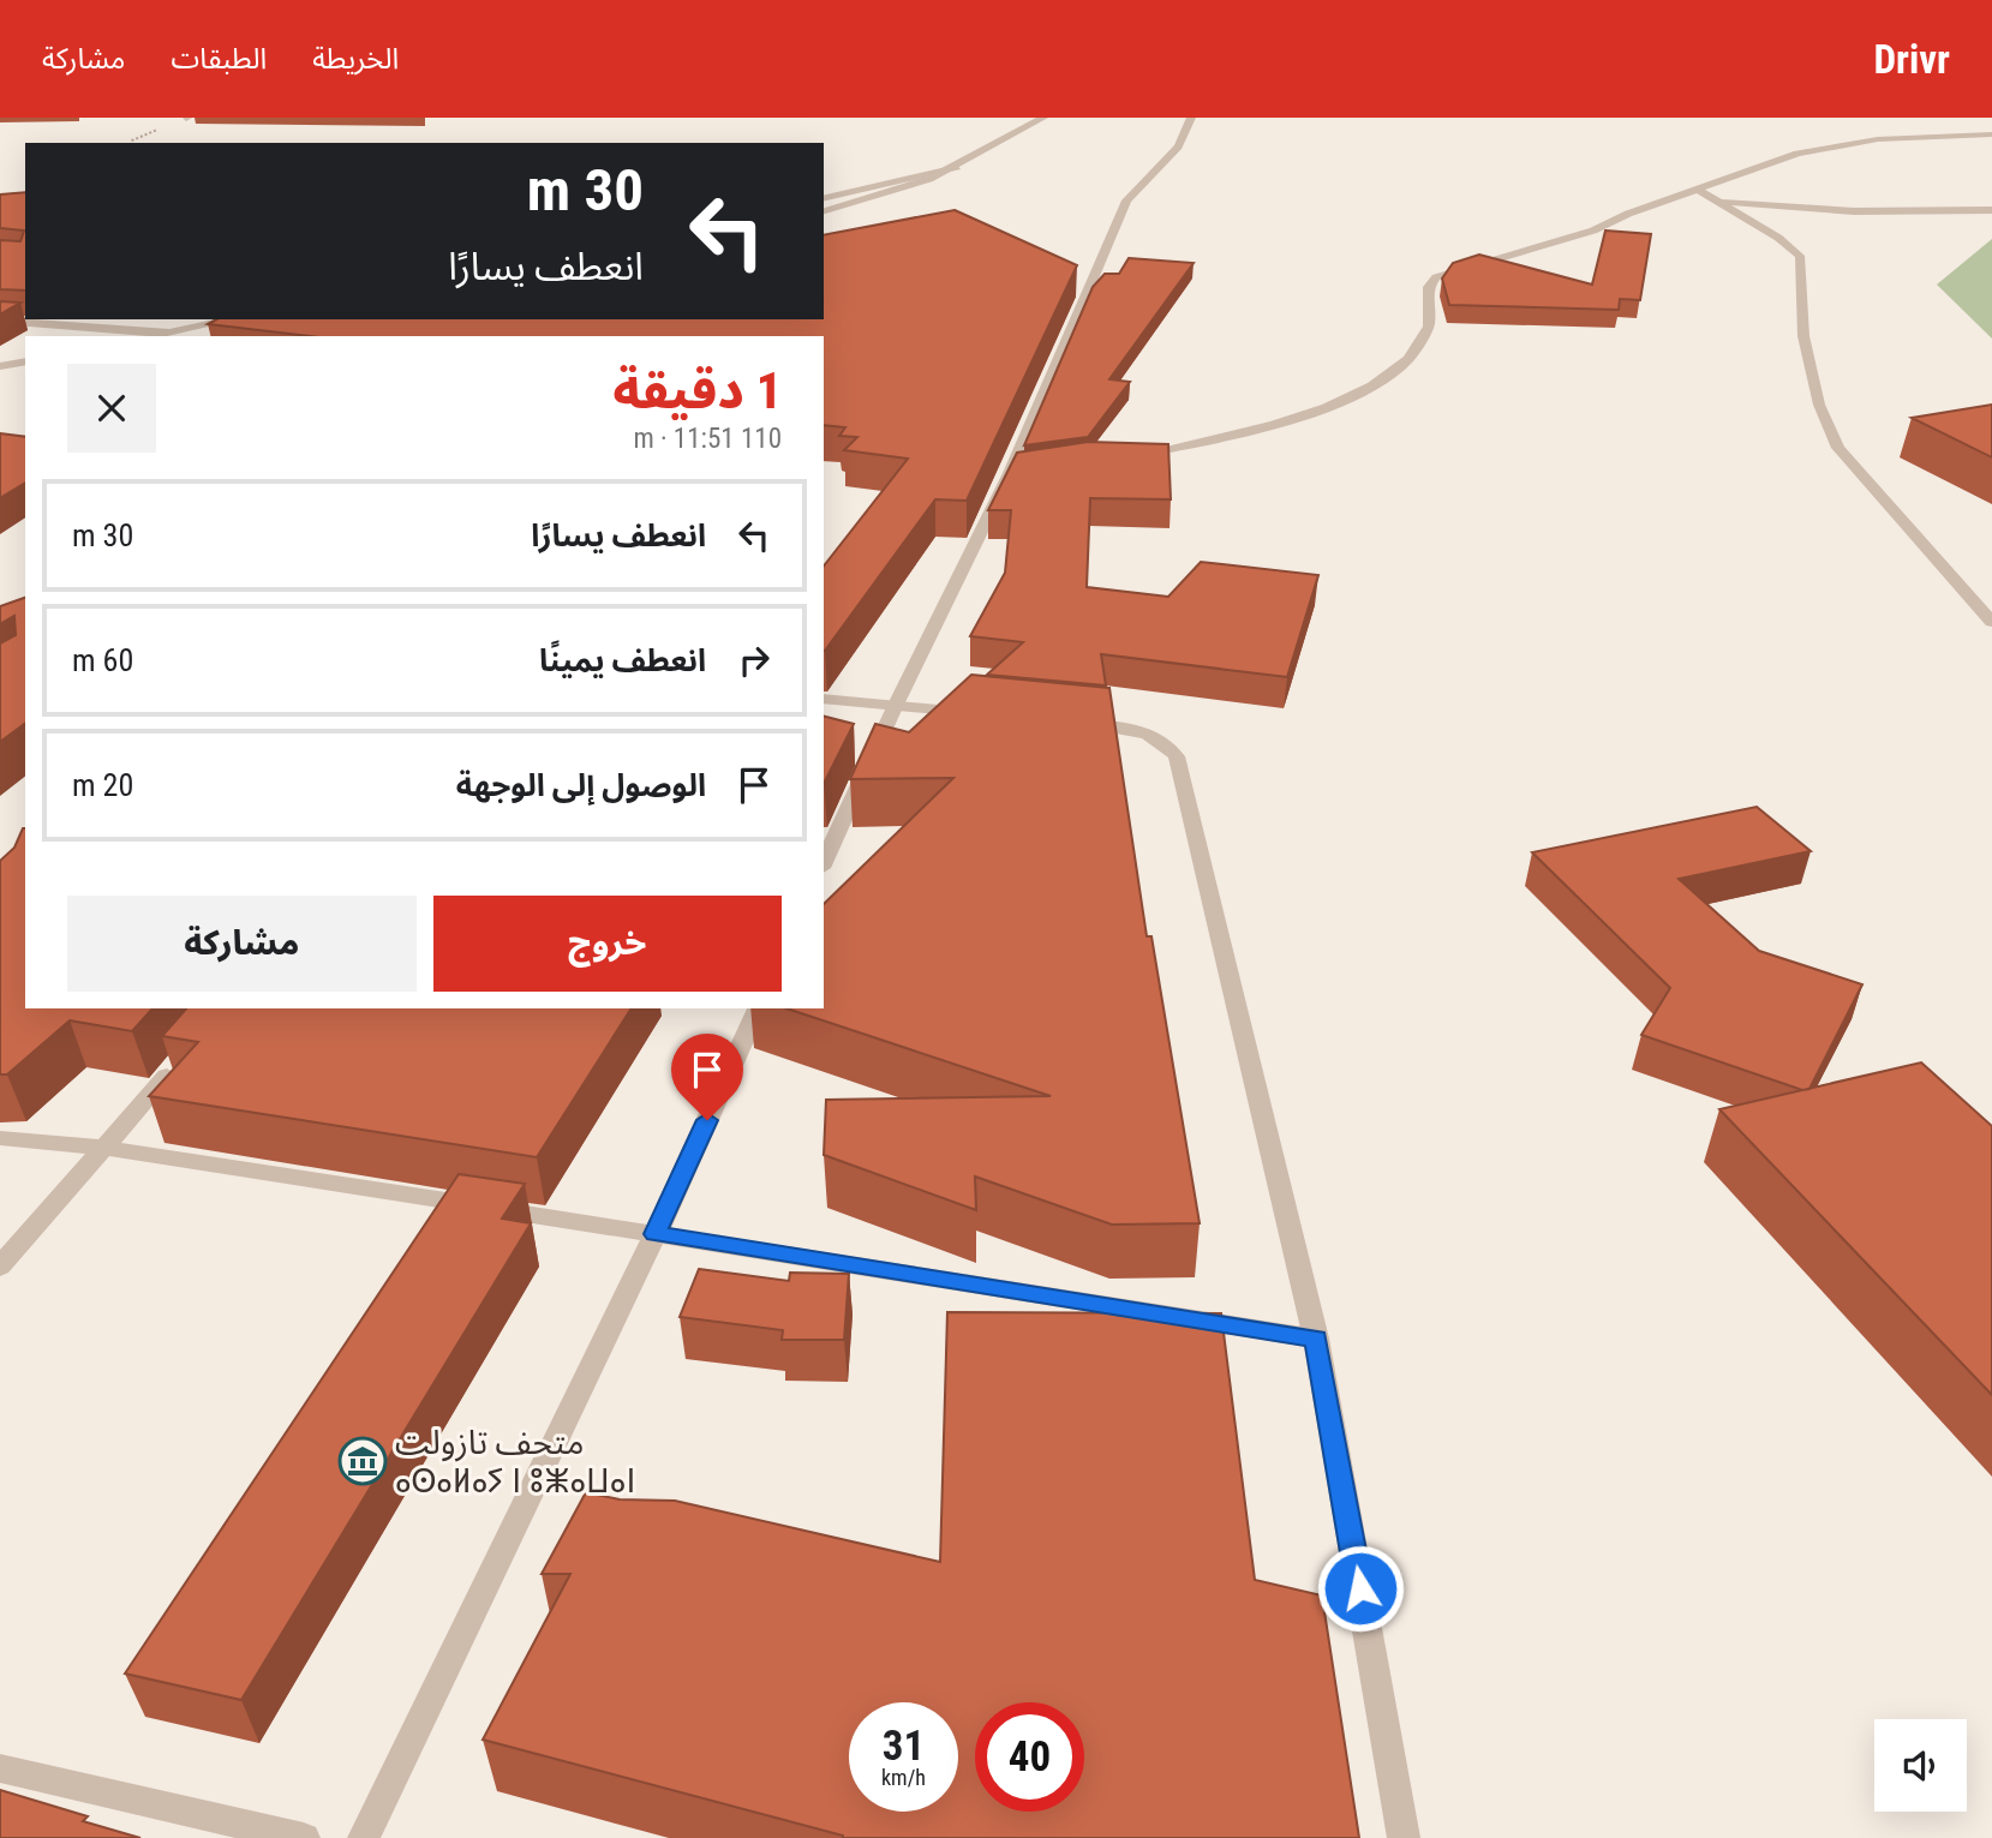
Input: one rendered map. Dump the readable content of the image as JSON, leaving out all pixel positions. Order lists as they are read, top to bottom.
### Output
{
  "places": {
    "museum": ["متحف تازولت ⴰⵙⴰⵍⴰⵢ ⵏ ⵓⵥⴰⵡⴰⵏ"]
  },
  "page": {
    "header": "Drivr",
    "nav": ["الخريطة", "الطبقات", "مشاركة"],
    "turn": ["30 m", "انعطف يسارًا"],
    "heading": ["1 دقيقة", "110 m · 11:51"],
    "list": [
      {
        "name": "انعطف يسارًا",
        "value": "30 m"
      },
      {
        "name": "انعطف يمينًا",
        "value": "60 m"
      },
      {
        "name": "الوصول إلى الوجهة",
        "value": "20 m"
      }
    ],
    "buttons": ["خروج", "مشاركة"],
    "speed": "31 km/h",
    "limit": "40"
  }
}
